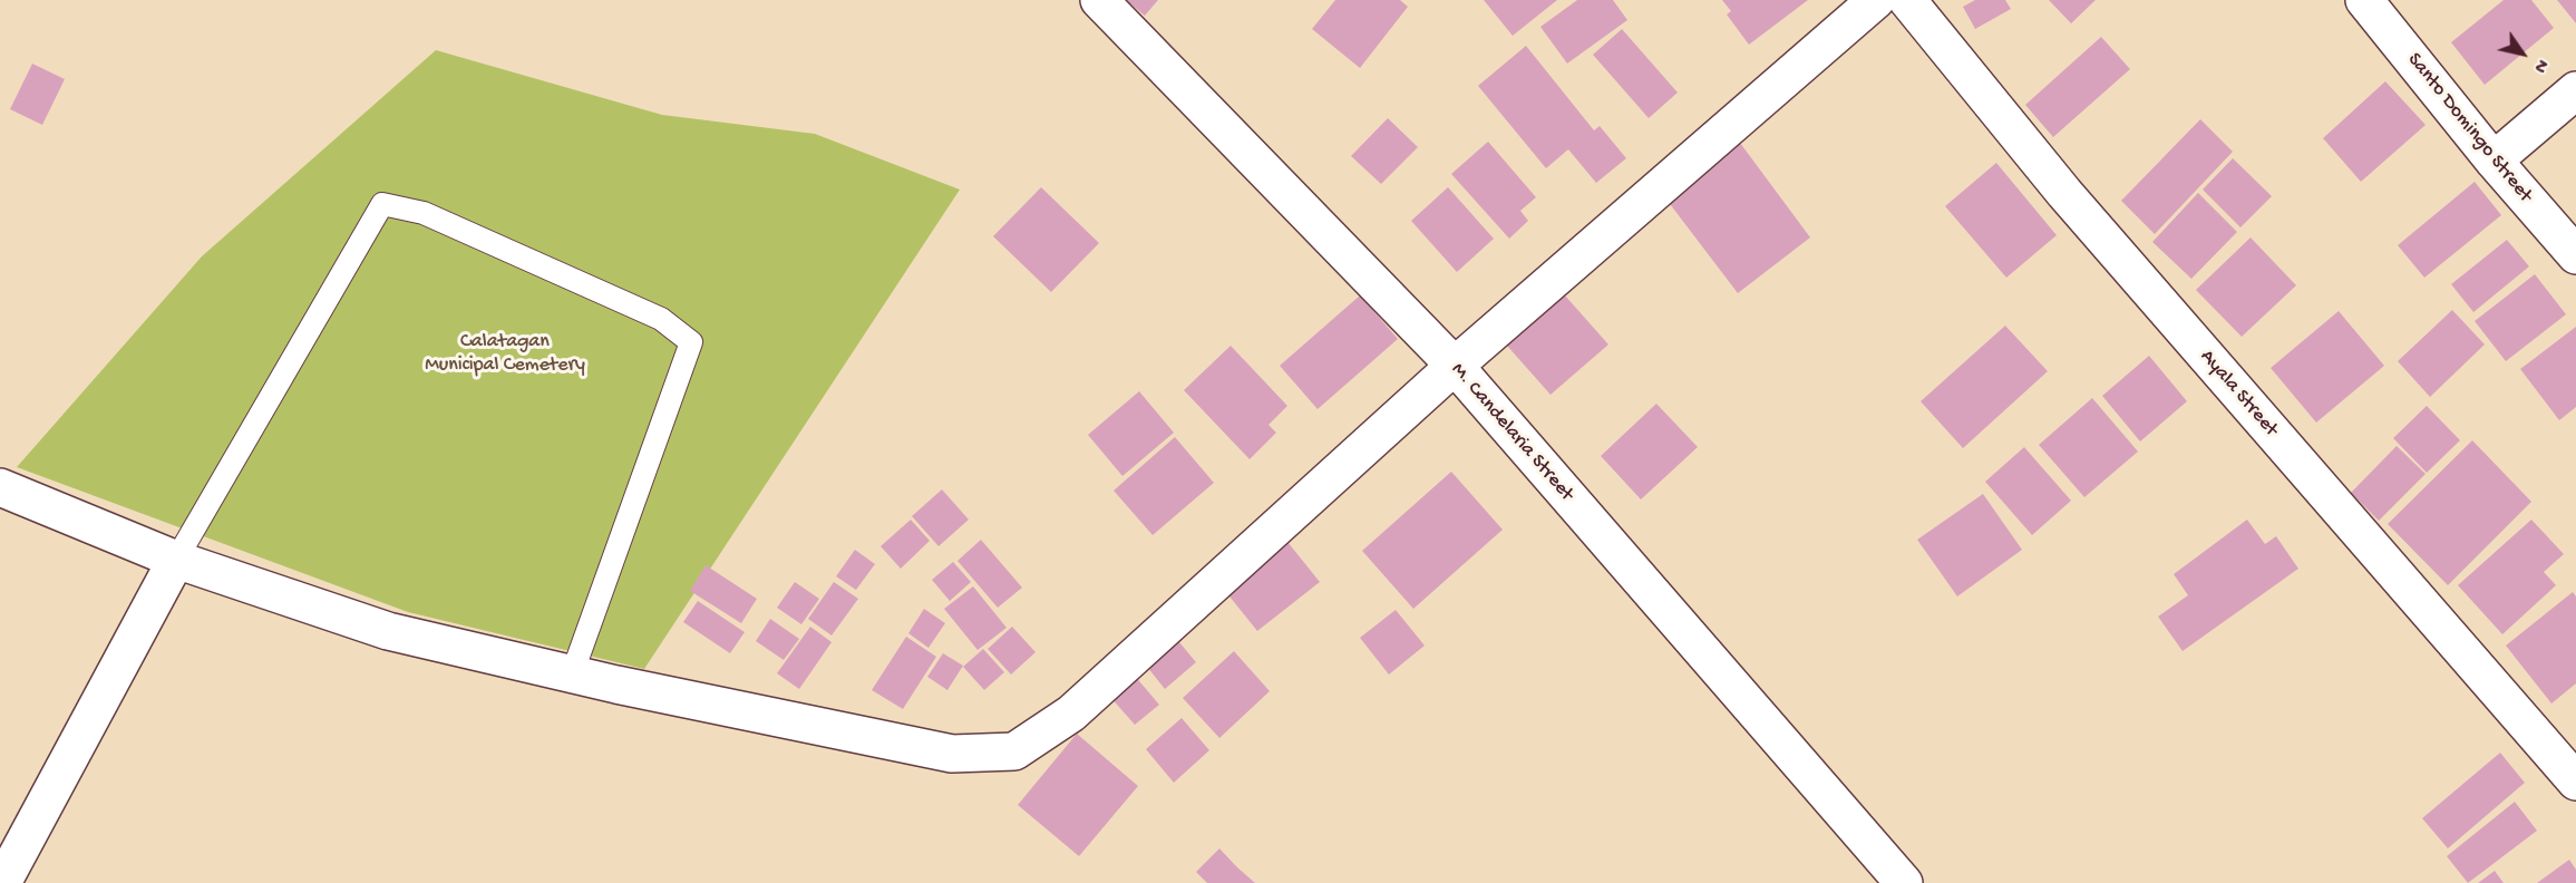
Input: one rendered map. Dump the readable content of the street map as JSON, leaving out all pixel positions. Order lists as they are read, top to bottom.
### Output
{
  "streets": {
    "street": ["Santo Domingo Street", "Ayala Street", "M. Candelaria Street"]
  },
  "parks": ["Calatagan Municipal Cemetery"],
  "north": "bottom right"
}
